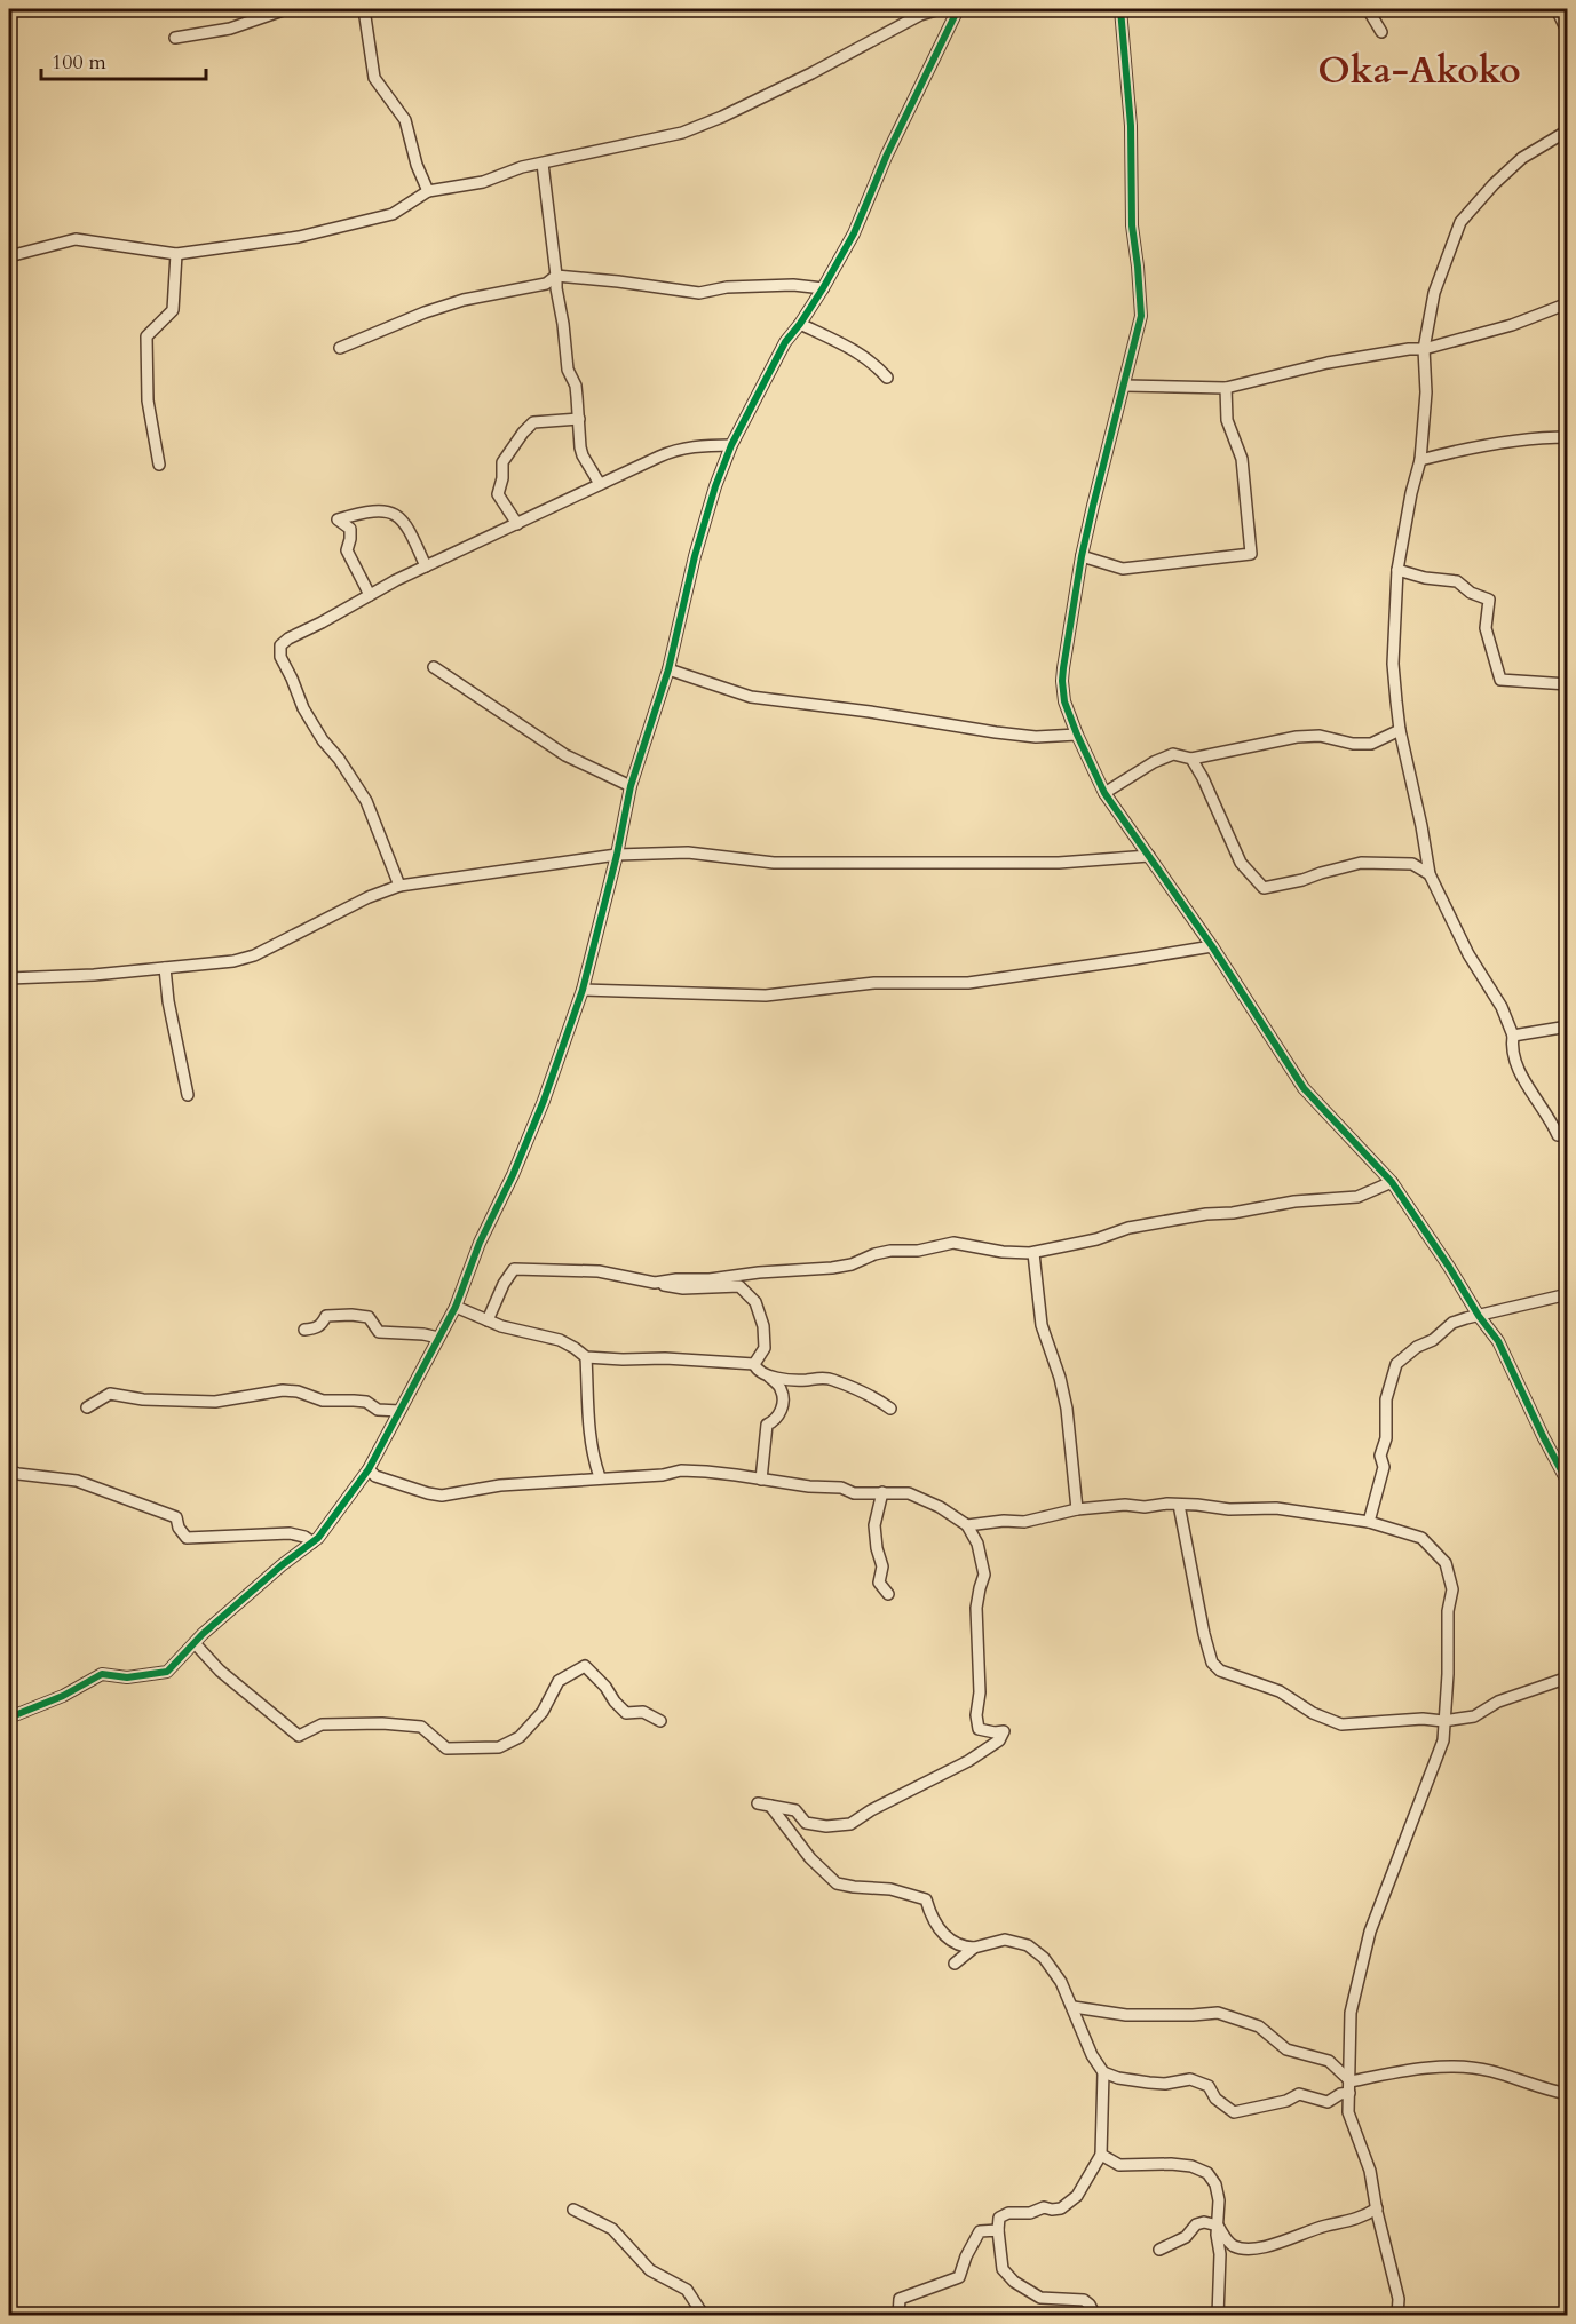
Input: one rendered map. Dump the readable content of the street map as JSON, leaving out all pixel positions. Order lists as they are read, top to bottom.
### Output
{
  "districts": ["Oka-Akoko"],
  "scale_bar": "100 m"
}
